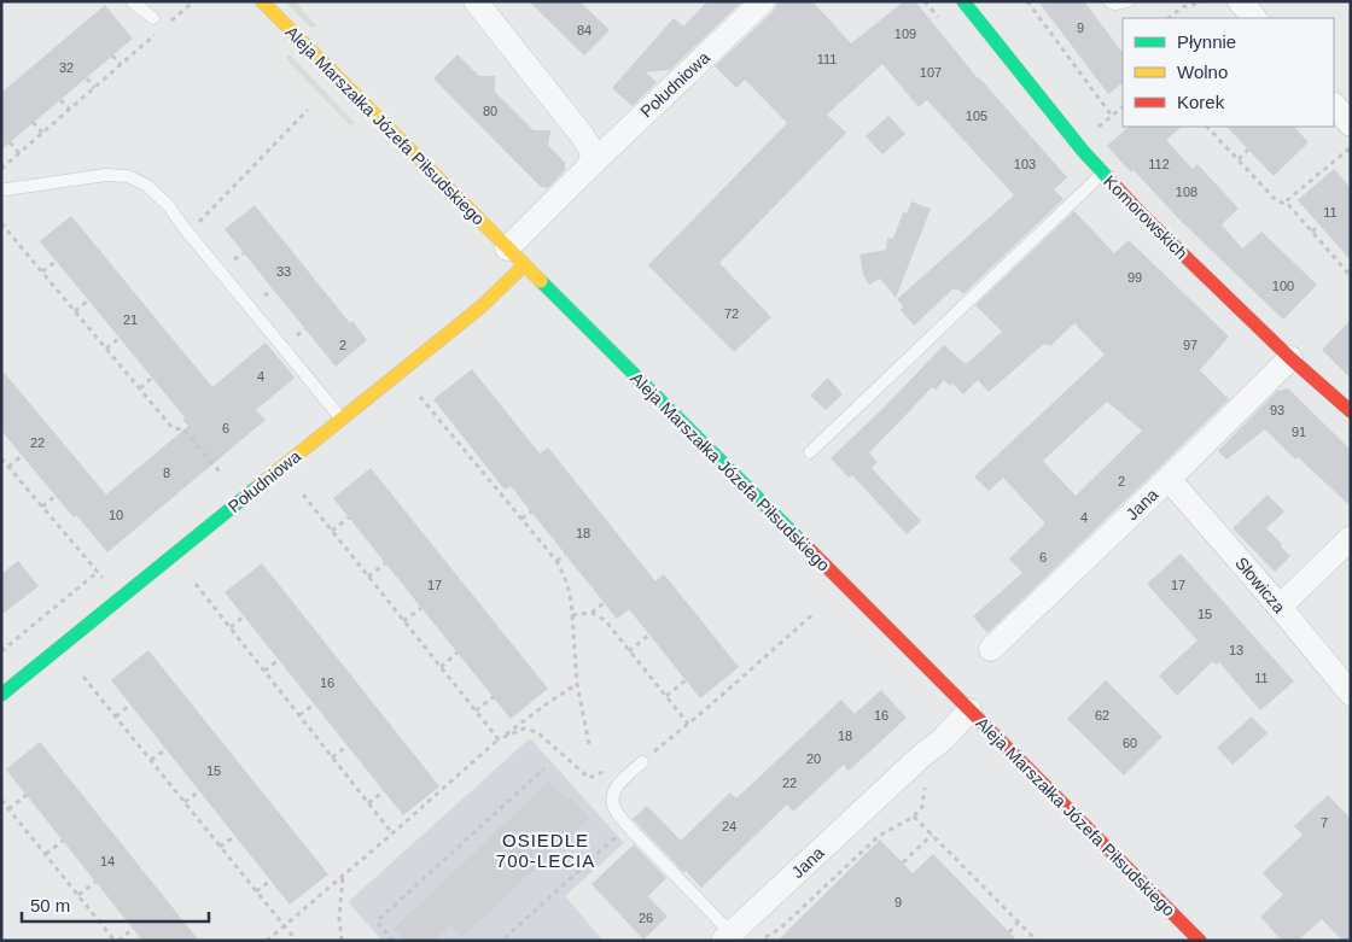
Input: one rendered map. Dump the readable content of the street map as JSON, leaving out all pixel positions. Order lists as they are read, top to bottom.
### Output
{
  "streets": {
    "street": [
      "Południowa",
      "Aleja Marszałka Józefa Piłsudskiego",
      "Komorowskich",
      "Jana",
      "Słowicza"
    ]
  },
  "crossings": [
    ["Południowa", "Aleja Marszałka Józefa Piłsudskiego"],
    ["Aleja Marszałka Józefa Piłsudskiego", "Jana"],
    ["Komorowskich", "Jana"],
    ["Jana", "Słowicza"]
  ],
  "districts": ["OSIEDLE 700-LECIA"],
  "house_numbers": [
    "9",
    "84",
    "109",
    "111",
    "32",
    "107",
    "80",
    "105",
    "103",
    "112",
    "108",
    "11",
    "33",
    "99",
    "100",
    "72",
    "21",
    "2",
    "97",
    "4",
    "93",
    "6",
    "91",
    "22",
    "8",
    "2",
    "10",
    "4",
    "18",
    "6",
    "17",
    "17",
    "15",
    "13",
    "11",
    "16",
    "16",
    "62",
    "18",
    "60",
    "20",
    "15",
    "22",
    "7",
    "24",
    "14",
    "9",
    "26"
  ],
  "legend": ["Płynnie", "Wolno", "Korek"],
  "scale_bar": "50 m"
}
